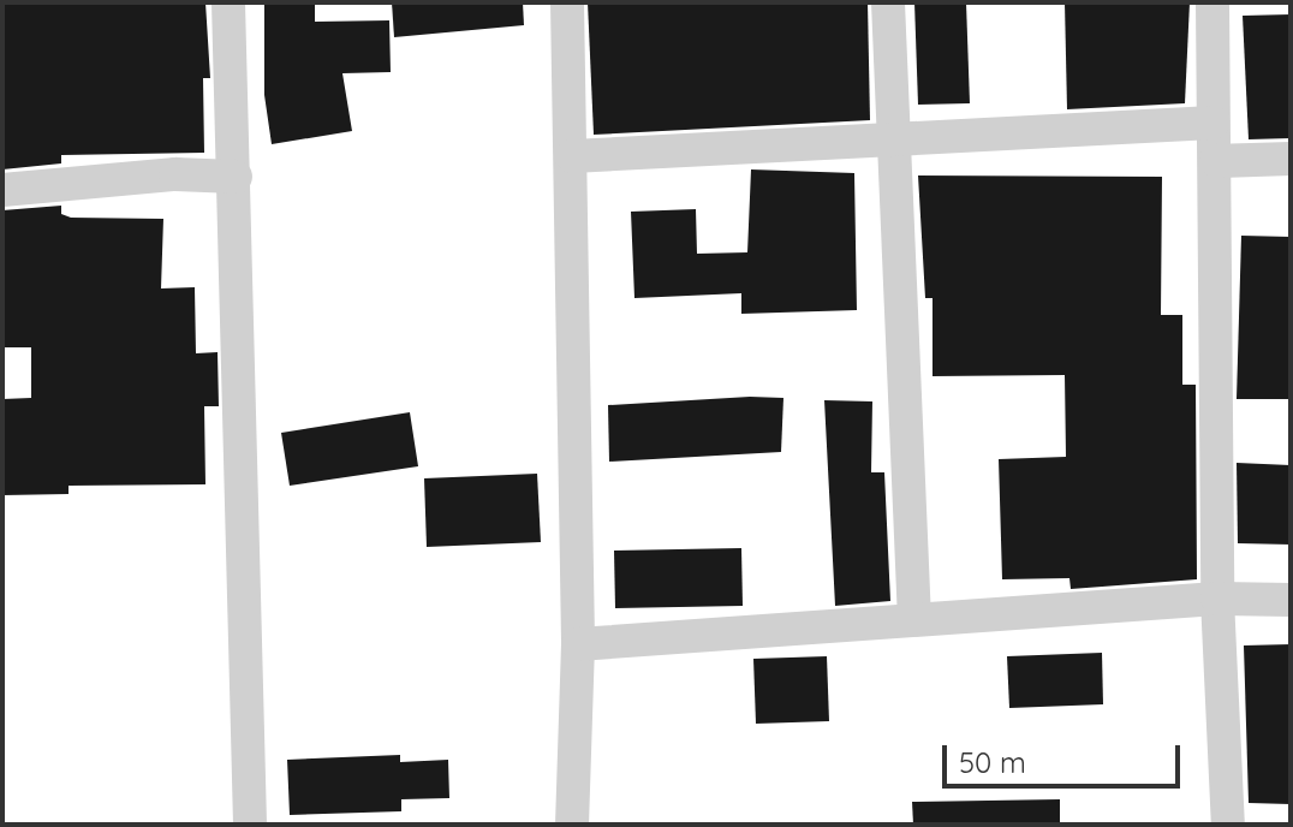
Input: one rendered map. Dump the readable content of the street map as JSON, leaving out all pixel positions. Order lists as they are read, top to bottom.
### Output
{
  "scale_bar": "50 m"
}
